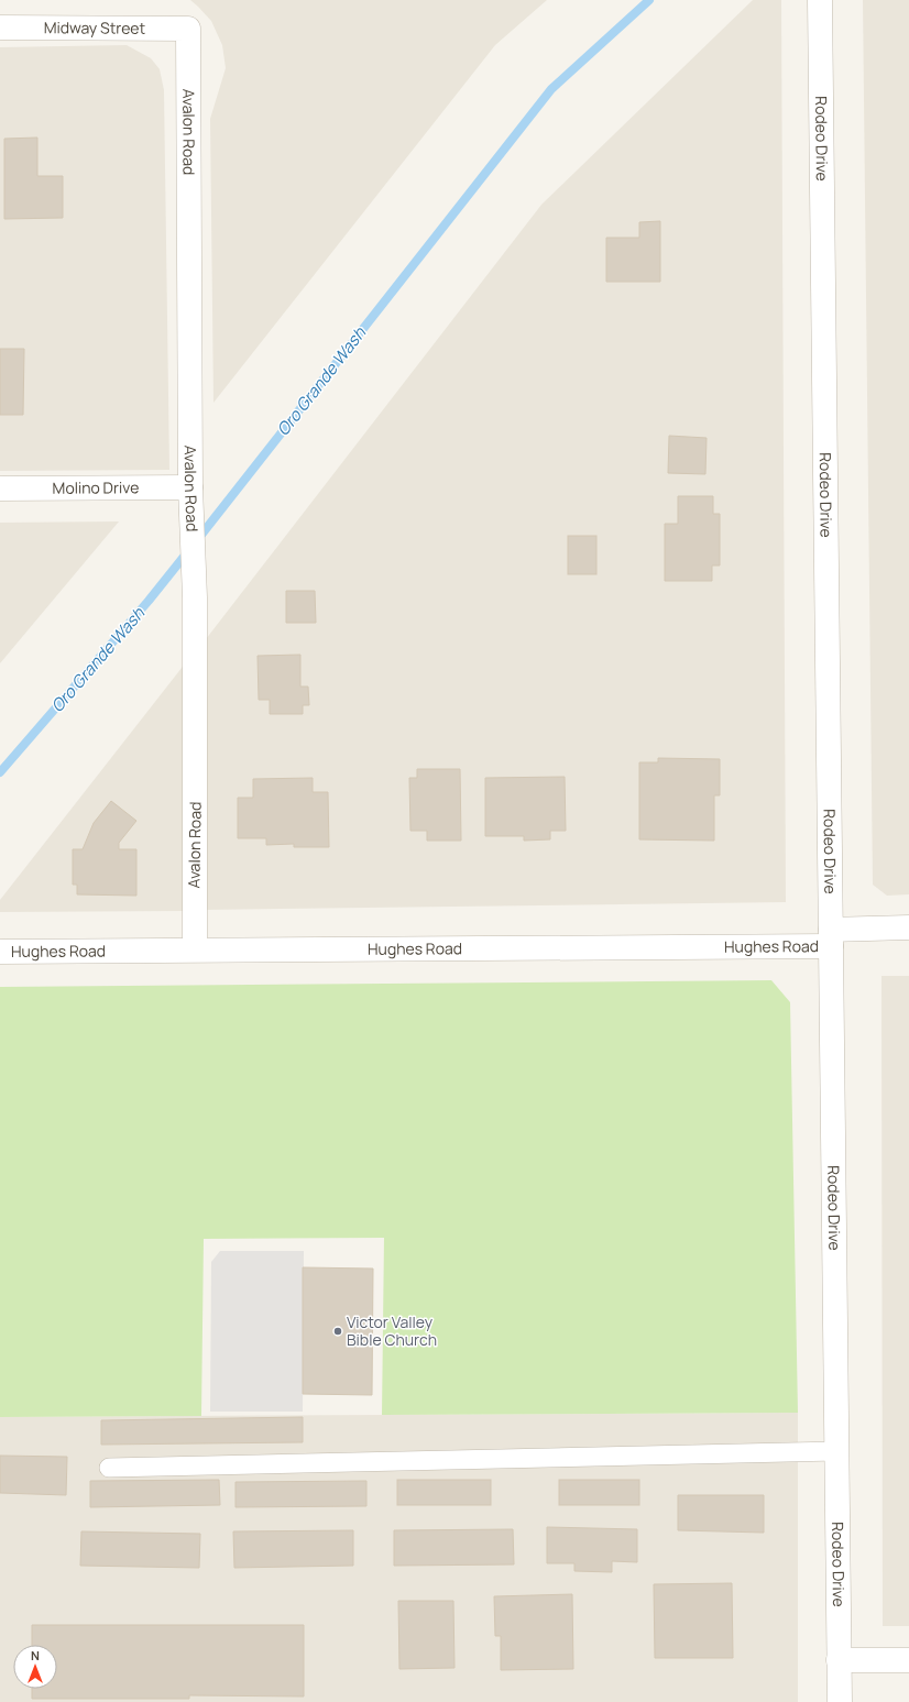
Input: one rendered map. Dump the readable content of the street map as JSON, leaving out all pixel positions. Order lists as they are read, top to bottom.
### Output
{
  "streets": {
    "street": [
      "Midway Street",
      "Avalon Road",
      "Rodeo Drive",
      "Molino Drive",
      "Hughes Road"
    ]
  },
  "crossings": [
    ["Midway Street", "Avalon Road"],
    ["Avalon Road", "Molino Drive"],
    ["Avalon Road", "Hughes Road"],
    ["Rodeo Drive", "Hughes Road"]
  ],
  "water": ["Oro Grande Wash"],
  "places": ["Victor Valley Bible Church"],
  "north": "top"
}
